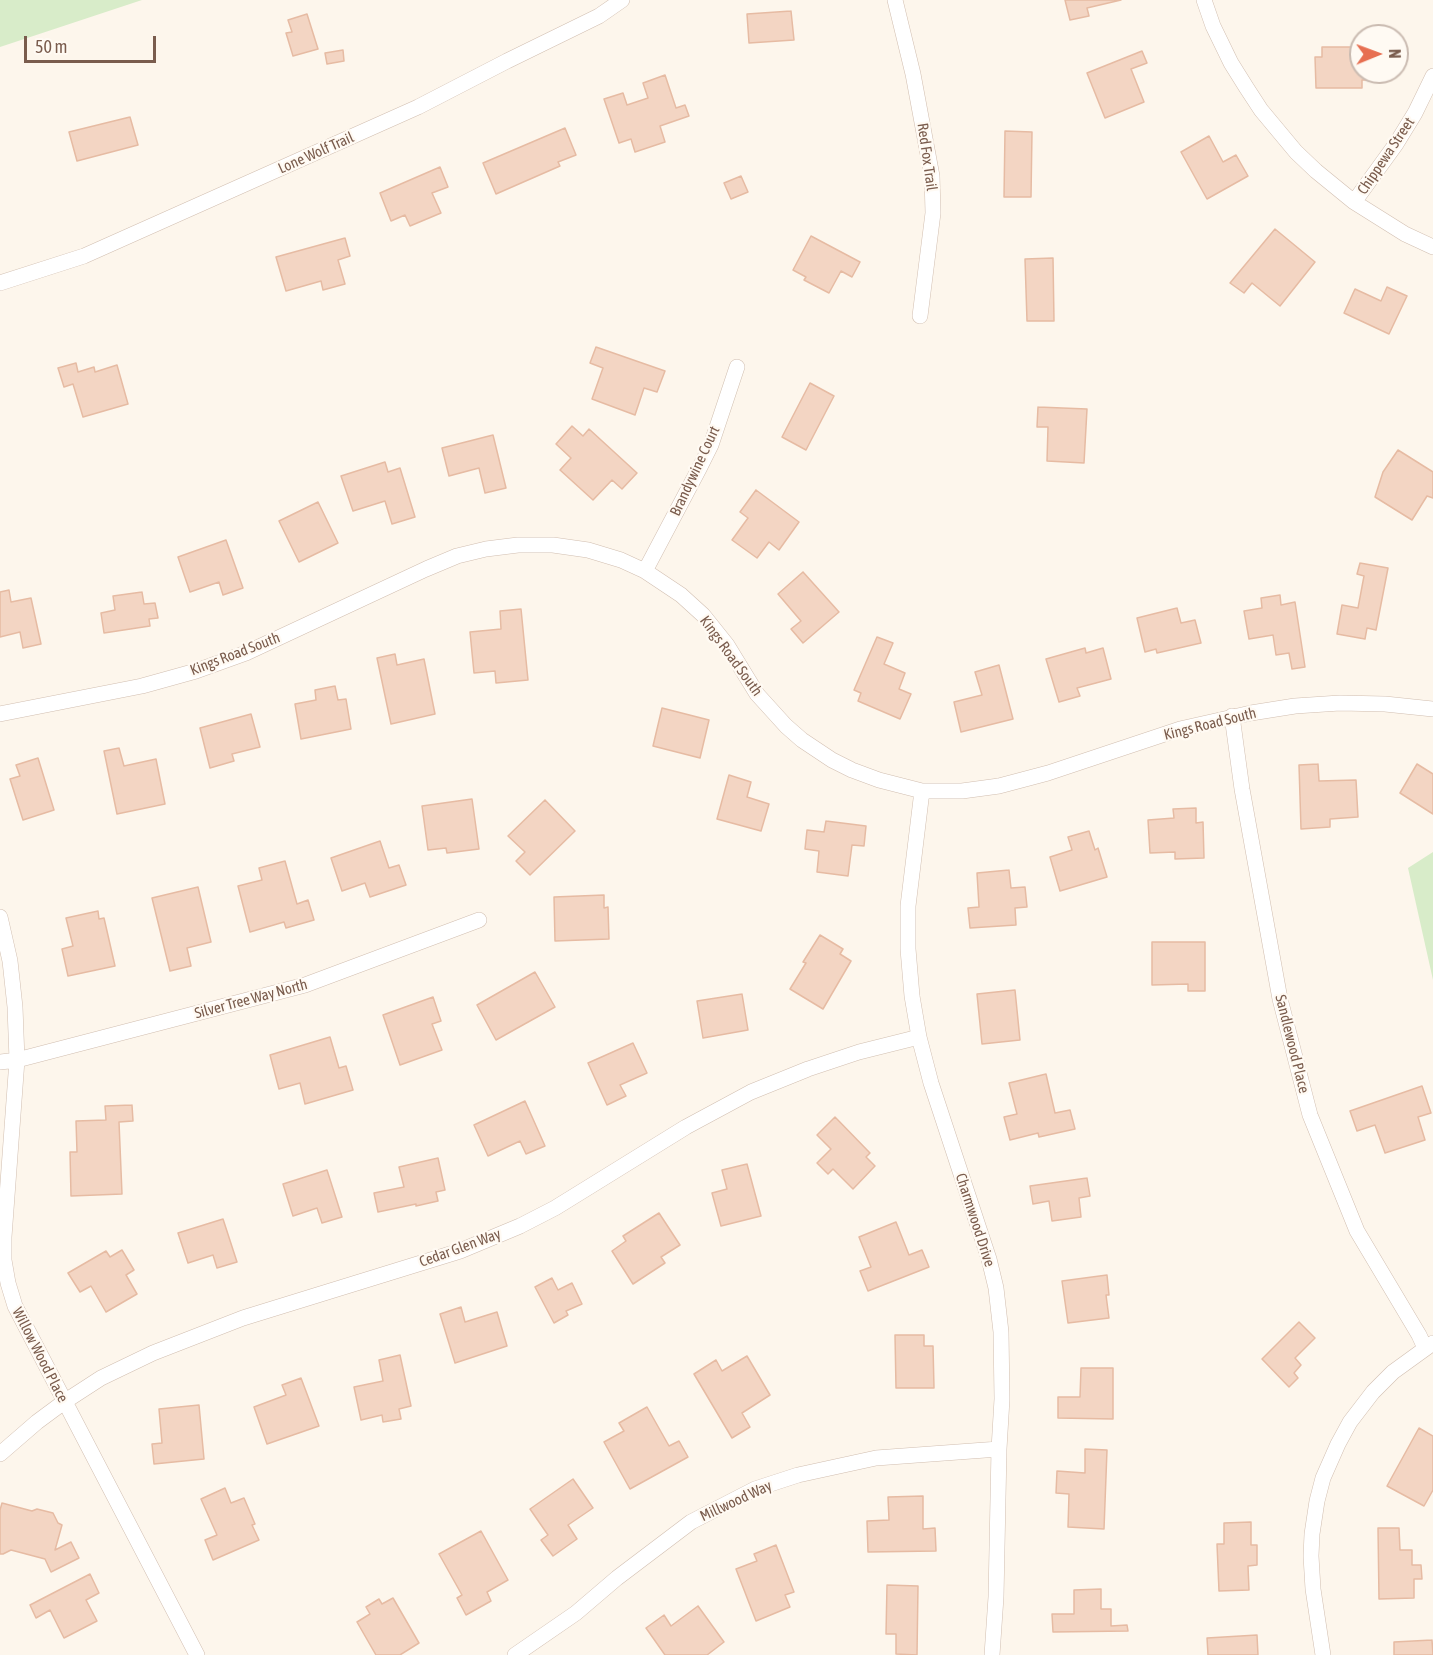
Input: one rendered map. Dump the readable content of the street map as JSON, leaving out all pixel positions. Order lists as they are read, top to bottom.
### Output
{
  "streets": {
    "street": [
      "Lone Wolf Trail",
      "Chippewa Street",
      "Red Fox Trail",
      "Brandywine Court",
      "Kings Road South",
      "Silver Tree Way North",
      "Sandlewood Place",
      "Charmwood Drive",
      "Cedar Glen Way",
      "Willow Wood Place",
      "Millwood Way"
    ]
  },
  "crossings": [
    ["Brandywine Court", "Kings Road South"],
    ["Kings Road South", "Sandlewood Place"],
    ["Kings Road South", "Charmwood Drive"],
    ["Silver Tree Way North", "Willow Wood Place"],
    ["Charmwood Drive", "Cedar Glen Way"],
    ["Charmwood Drive", "Millwood Way"],
    ["Cedar Glen Way", "Willow Wood Place"]
  ],
  "scale_bar": "50 m",
  "north": "right"
}
